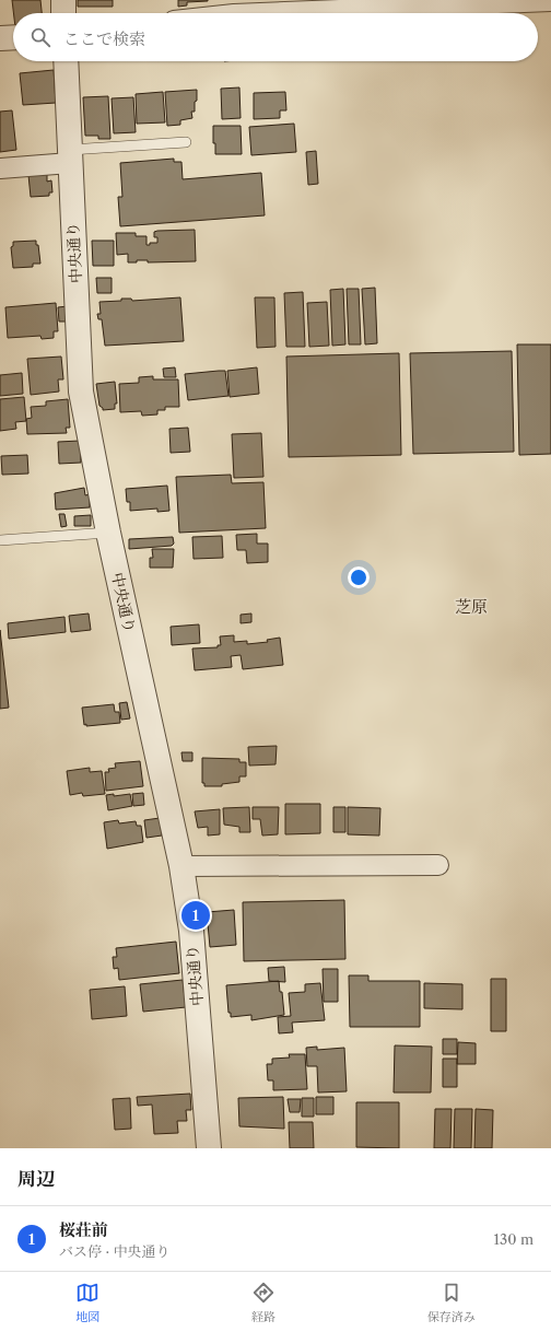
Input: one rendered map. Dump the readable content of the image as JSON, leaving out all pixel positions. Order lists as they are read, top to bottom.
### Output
{
  "streets": {
    "street": ["中央通り"]
  },
  "districts": ["芝原"],
  "page": {
    "search": "ここで検索",
    "pins": "1",
    "heading": "周辺",
    "list": [
      {
        "mark": "1",
        "name": "桜荘前",
        "note": "バス停 · 中央通り",
        "value": "130 m"
      }
    ],
    "nav": ["地図", "経路", "保存済み"]
  }
}
